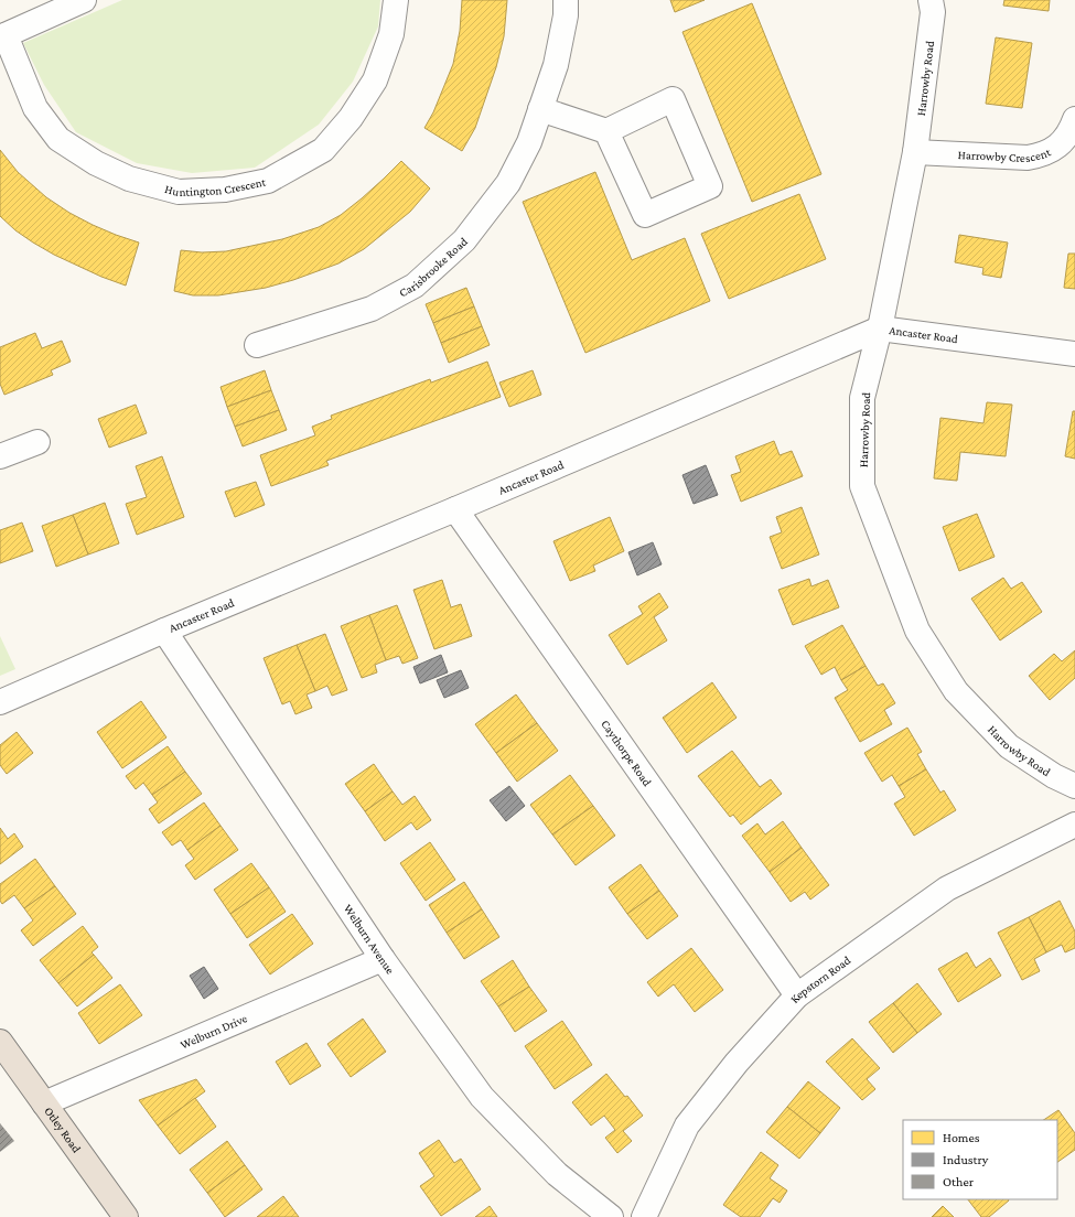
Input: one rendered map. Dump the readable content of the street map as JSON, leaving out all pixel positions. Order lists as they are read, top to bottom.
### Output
{
  "streets": {
    "highway": ["Otley Road"],
    "street": [
      "Harrowby Road",
      "Harrowby Crescent",
      "Huntington Crescent",
      "Carisbrooke Road",
      "Ancaster Road",
      "Caythorpe Road",
      "Welburn Avenue",
      "Kepstorn Road",
      "Welburn Drive"
    ]
  },
  "crossings": [
    ["Harrowby Road", "Harrowby Crescent"],
    ["Harrowby Road", "Ancaster Road"],
    ["Ancaster Road", "Caythorpe Road"],
    ["Ancaster Road", "Welburn Avenue"],
    ["Caythorpe Road", "Kepstorn Road"],
    ["Welburn Avenue", "Welburn Drive"],
    ["Welburn Drive", "Otley Road"]
  ],
  "legend": ["Homes", "Industry", "Other"]
}
